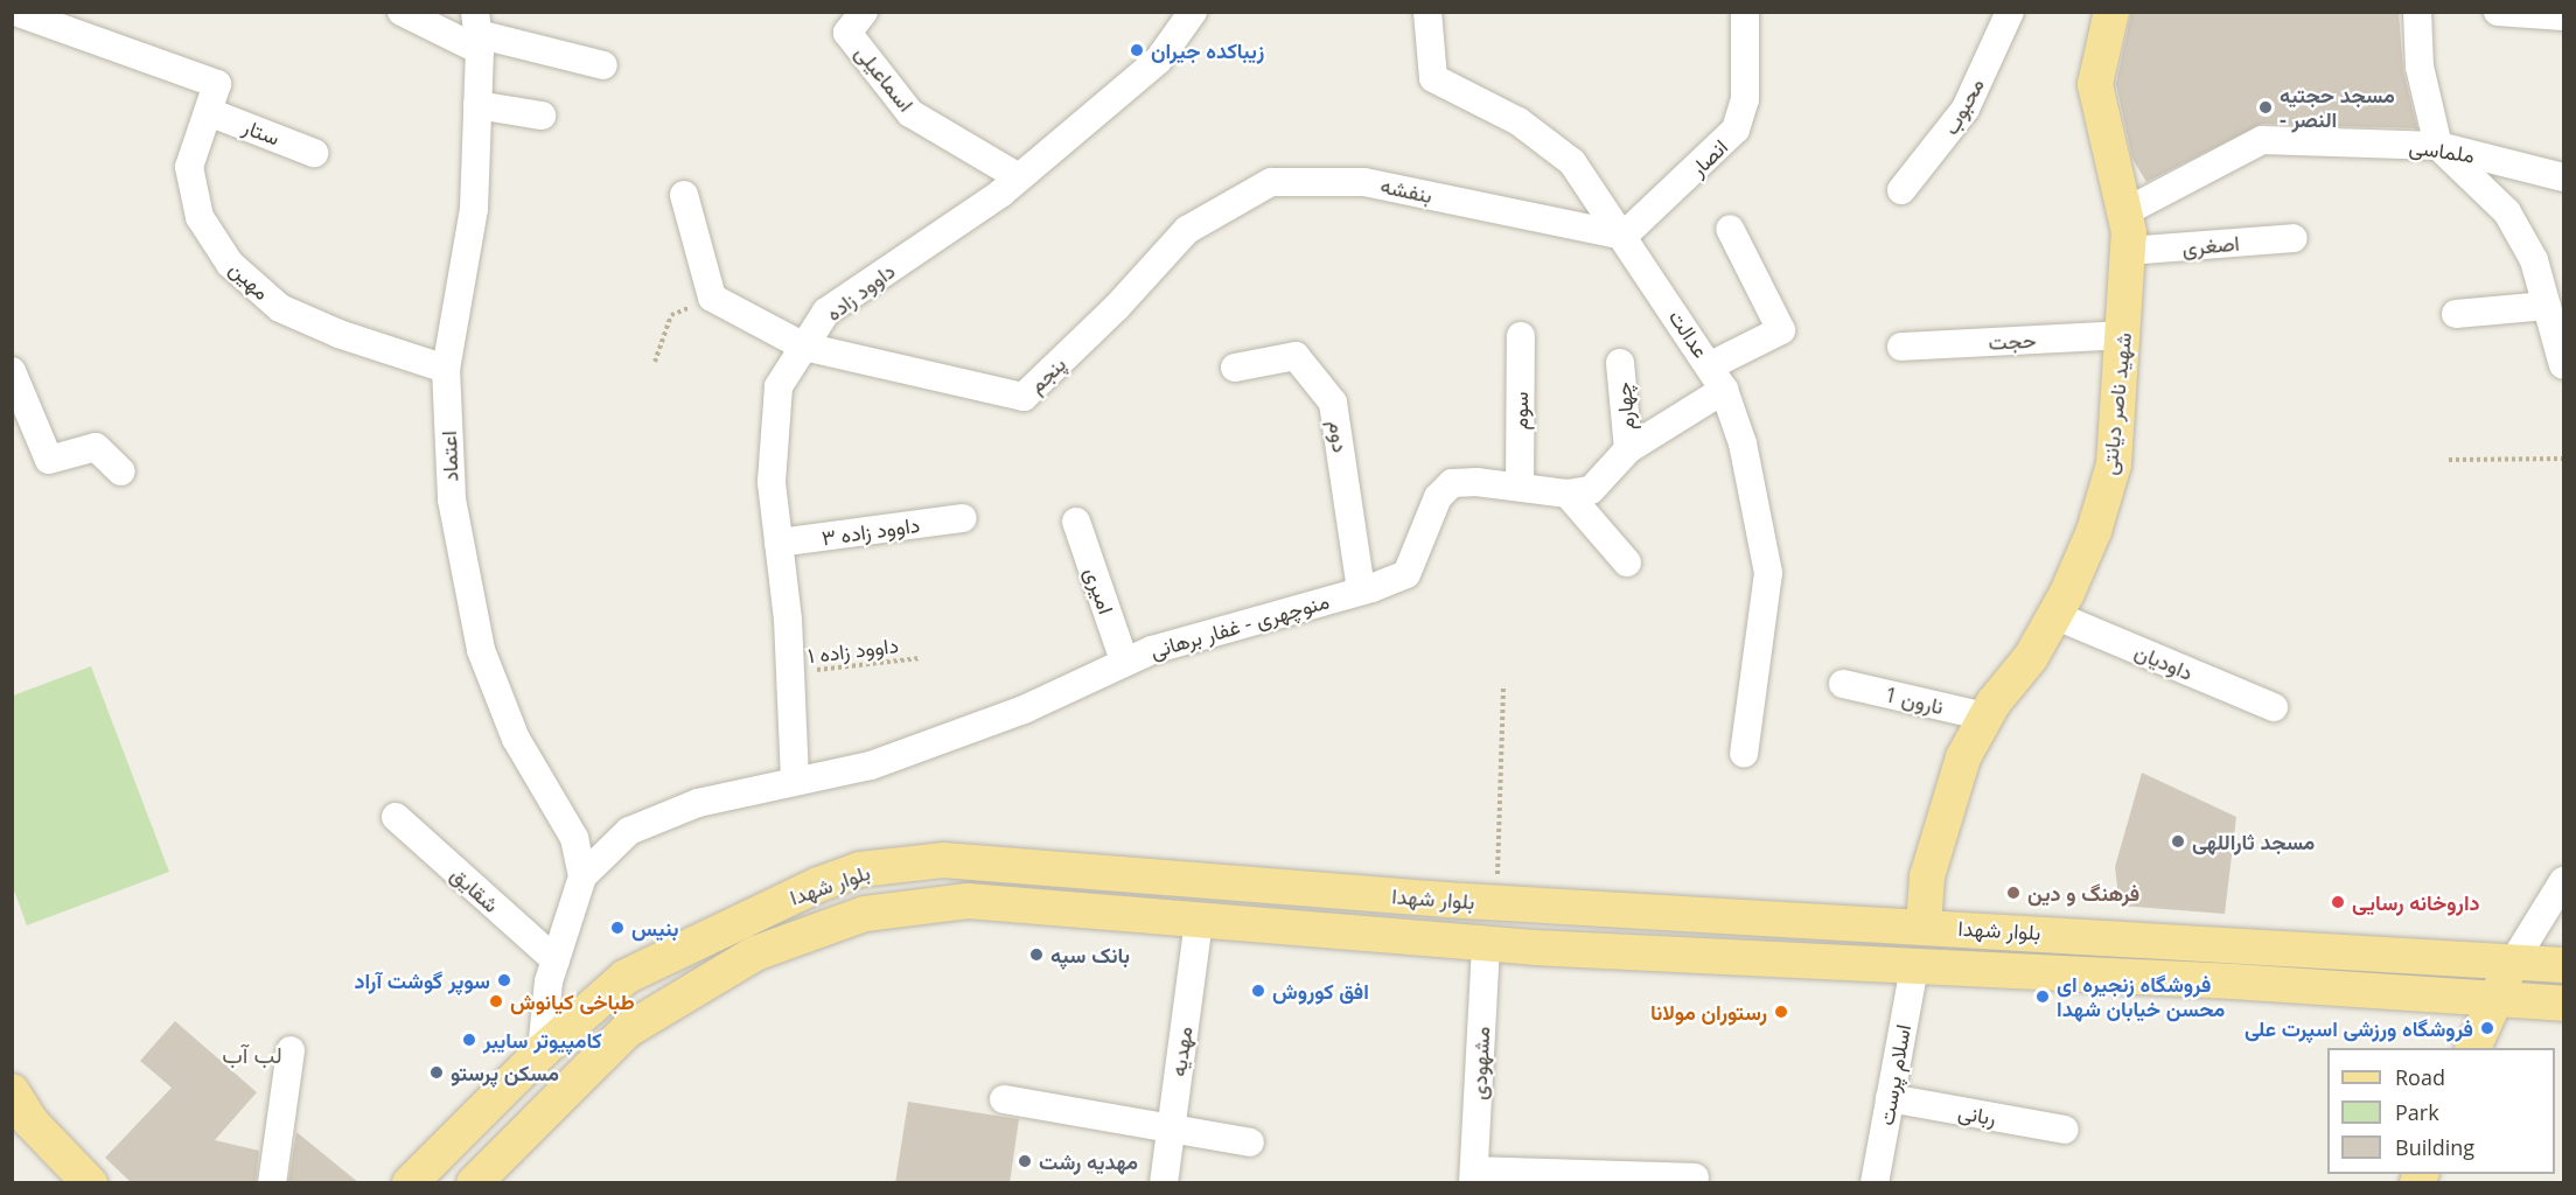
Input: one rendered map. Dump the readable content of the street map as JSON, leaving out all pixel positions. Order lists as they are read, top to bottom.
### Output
{
  "streets": {
    "main road": ["شهید ناصر دیانتی", "بلوار شهدا"],
    "street": [
      "اسماعیلی",
      "محبوب",
      "ستار",
      "ملماسی",
      "انصار",
      "بنفشه",
      "اصغری",
      "مهین",
      "داوود زاده",
      "عدالت",
      "حجت",
      "پنجم",
      "چهارم",
      "سوم",
      "دوم",
      "اعتماد",
      "داوود زاده ۳",
      "امیری",
      "منوچهری - غفار برهانی",
      "داودیان",
      "نارون 1",
      "شقایق",
      "مهدیه",
      "مشهودی",
      "اسلام پرست",
      "ربانی"
    ],
    "path": ["داوود زاده ۱"]
  },
  "crossings": [
    ["اسماعیلی", "داوود زاده"],
    ["ستار", "مهین"],
    ["ملماسی", "شهید ناصر دیانتی"],
    ["انصار", "بنفشه"],
    ["انصار", "عدالت"],
    ["بنفشه", "عدالت"],
    ["بنفشه", "پنجم"],
    ["اصغری", "شهید ناصر دیانتی"],
    ["مهین", "اعتماد"],
    ["داوود زاده", "پنجم"],
    ["داوود زاده", "داوود زاده ۳"],
    ["داوود زاده", "منوچهری - غفار برهانی"],
    ["داوود زاده", "داوود زاده ۱"],
    ["عدالت", "منوچهری - غفار برهانی"],
    ["حجت", "شهید ناصر دیانتی"],
    ["شهید ناصر دیانتی", "داودیان"],
    ["شهید ناصر دیانتی", "نارون 1"],
    ["شهید ناصر دیانتی", "بلوار شهدا"],
    ["چهارم", "منوچهری - غفار برهانی"],
    ["سوم", "منوچهری - غفار برهانی"],
    ["دوم", "منوچهری - غفار برهانی"],
    ["اعتماد", "منوچهری - غفار برهانی"],
    ["امیری", "منوچهری - غفار برهانی"],
    ["بلوار شهدا", "مهدیه"],
    ["بلوار شهدا", "مشهودی"],
    ["بلوار شهدا", "اسلام پرست"],
    ["اسلام پرست", "ربانی"]
  ],
  "districts": ["لب آب"],
  "places": [
    "زیباکده جیران",
    "مسجد حجتیه - النصر",
    "مسجد ثاراللهی",
    "فرهنگ و دین",
    "داروخانه رسایی",
    "بنیس",
    "بانک سپه",
    "سوپر گوشت آراد",
    "افق کوروش",
    "فروشگاه زنجیره ای محسن خیابان شهدا",
    "طباخی کیانوش",
    "رستوران مولانا",
    "فروشگاه ورزشی اسپرت علی",
    "کامپیوتر سایبر",
    "مسکن پرستو",
    "مهدیه رشت"
  ],
  "legend": ["Road", "Park", "Building"]
}
